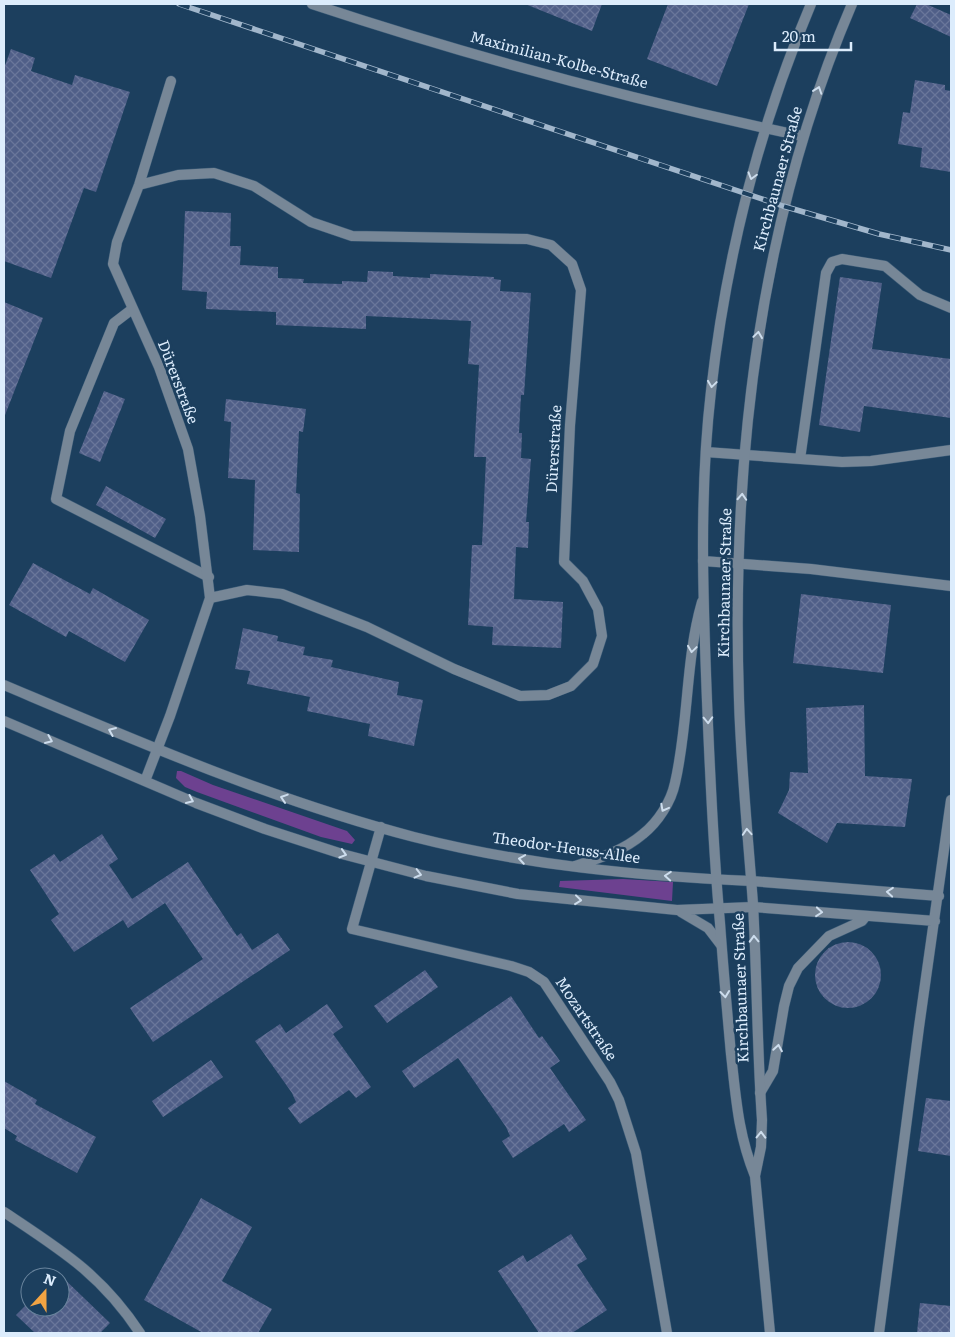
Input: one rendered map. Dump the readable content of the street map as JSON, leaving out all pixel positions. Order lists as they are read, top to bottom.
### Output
{
  "streets": {
    "street": [
      "Maximilian-Kolbe-Straße",
      "Kirchbaunaer Straße",
      "Dürerstraße",
      "Theodor-Heuss-Allee",
      "Mozartstraße"
    ]
  },
  "crossings": [
    ["Maximilian-Kolbe-Straße", "Kirchbaunaer Straße"],
    ["Kirchbaunaer Straße", "Theodor-Heuss-Allee"],
    ["Dürerstraße", "Theodor-Heuss-Allee"]
  ],
  "scale_bar": "20 m",
  "north": "top"
}
